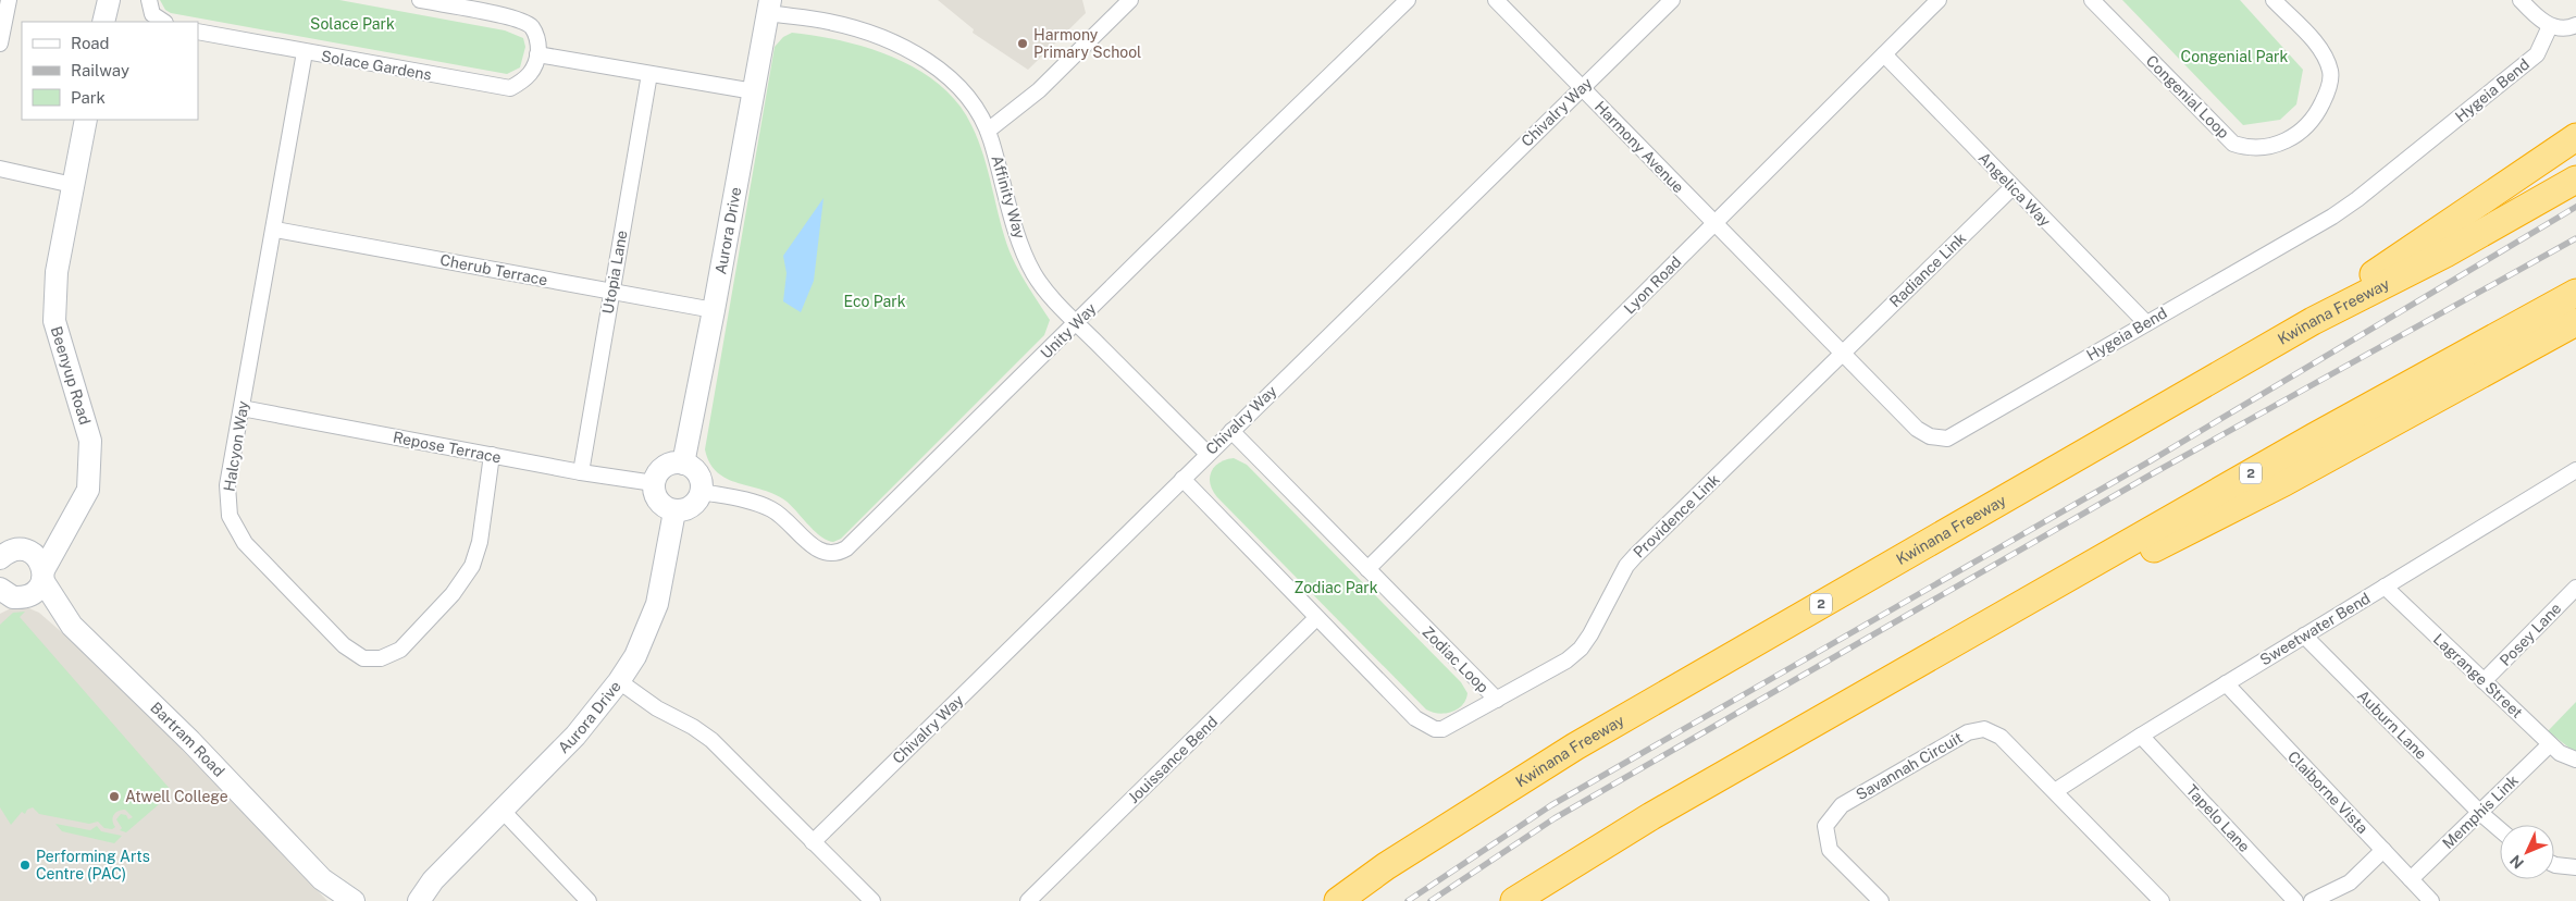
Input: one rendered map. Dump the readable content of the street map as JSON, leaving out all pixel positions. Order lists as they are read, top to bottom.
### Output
{
  "streets": {
    "highway": ["Kwinana Freeway", "2"],
    "street": [
      "Solace Gardens",
      "Hygeia Bend",
      "Congenial Loop",
      "Chivalry Way",
      "Harmony Avenue",
      "Angelica Way",
      "Affinity Way",
      "Aurora Drive",
      "Cherub Terrace",
      "Radiance Link",
      "Utopia Lane",
      "Lyon Road",
      "Unity Way",
      "Beenyup Road",
      "Halcyon Way",
      "Repose Terrace",
      "Providence Link",
      "Sweetwater Bend",
      "Posey Lane",
      "Zodiac Loop",
      "Lagrange Street",
      "Auburn Lane",
      "Bartram Road",
      "Jouissance Bend",
      "Savannah Circuit",
      "Claiborne Vista",
      "Memphis Link",
      "Tapelo Lane"
    ]
  },
  "crossings": [
    ["Solace Gardens", "Halcyon Way"],
    ["Hygeia Bend", "Harmony Avenue"],
    ["Hygeia Bend", "Angelica Way"],
    ["Hygeia Bend", "Radiance Link"],
    ["Hygeia Bend", "Lyon Road"],
    ["Hygeia Bend", "Providence Link"],
    ["Chivalry Way", "Harmony Avenue"],
    ["Chivalry Way", "Affinity Way"],
    ["Chivalry Way", "Zodiac Loop"],
    ["Harmony Avenue", "Lyon Road"],
    ["Angelica Way", "Radiance Link"],
    ["Angelica Way", "Lyon Road"],
    ["Affinity Way", "Aurora Drive"],
    ["Affinity Way", "Unity Way"],
    ["Aurora Drive", "Cherub Terrace"],
    ["Aurora Drive", "Unity Way"],
    ["Aurora Drive", "Repose Terrace"],
    ["Cherub Terrace", "Utopia Lane"],
    ["Cherub Terrace", "Halcyon Way"],
    ["Radiance Link", "Providence Link"],
    ["Utopia Lane", "Repose Terrace"],
    ["Lyon Road", "Zodiac Loop"],
    ["Kwinana Freeway", "2"],
    ["Unity Way", "Repose Terrace"],
    ["Beenyup Road", "Bartram Road"],
    ["Halcyon Way", "Repose Terrace"],
    ["Providence Link", "Zodiac Loop"],
    ["Sweetwater Bend", "Lagrange Street"],
    ["Sweetwater Bend", "Auburn Lane"],
    ["Sweetwater Bend", "Savannah Circuit"],
    ["Sweetwater Bend", "Claiborne Vista"],
    ["Sweetwater Bend", "Tapelo Lane"],
    ["Posey Lane", "Lagrange Street"],
    ["Zodiac Loop", "Jouissance Bend"],
    ["Lagrange Street", "Memphis Link"],
    ["Auburn Lane", "Memphis Link"],
    ["Claiborne Vista", "Memphis Link"]
  ],
  "parks": [
    "Solace Park",
    "Congenial Park",
    "Eco Park",
    "Zodiac Park"
  ],
  "places": ["Harmony Primary School", "Atwell College", "Performing Arts Centre (PAC)"],
  "legend": ["Road", "Railway", "Park"],
  "north": "bottom left"
}
